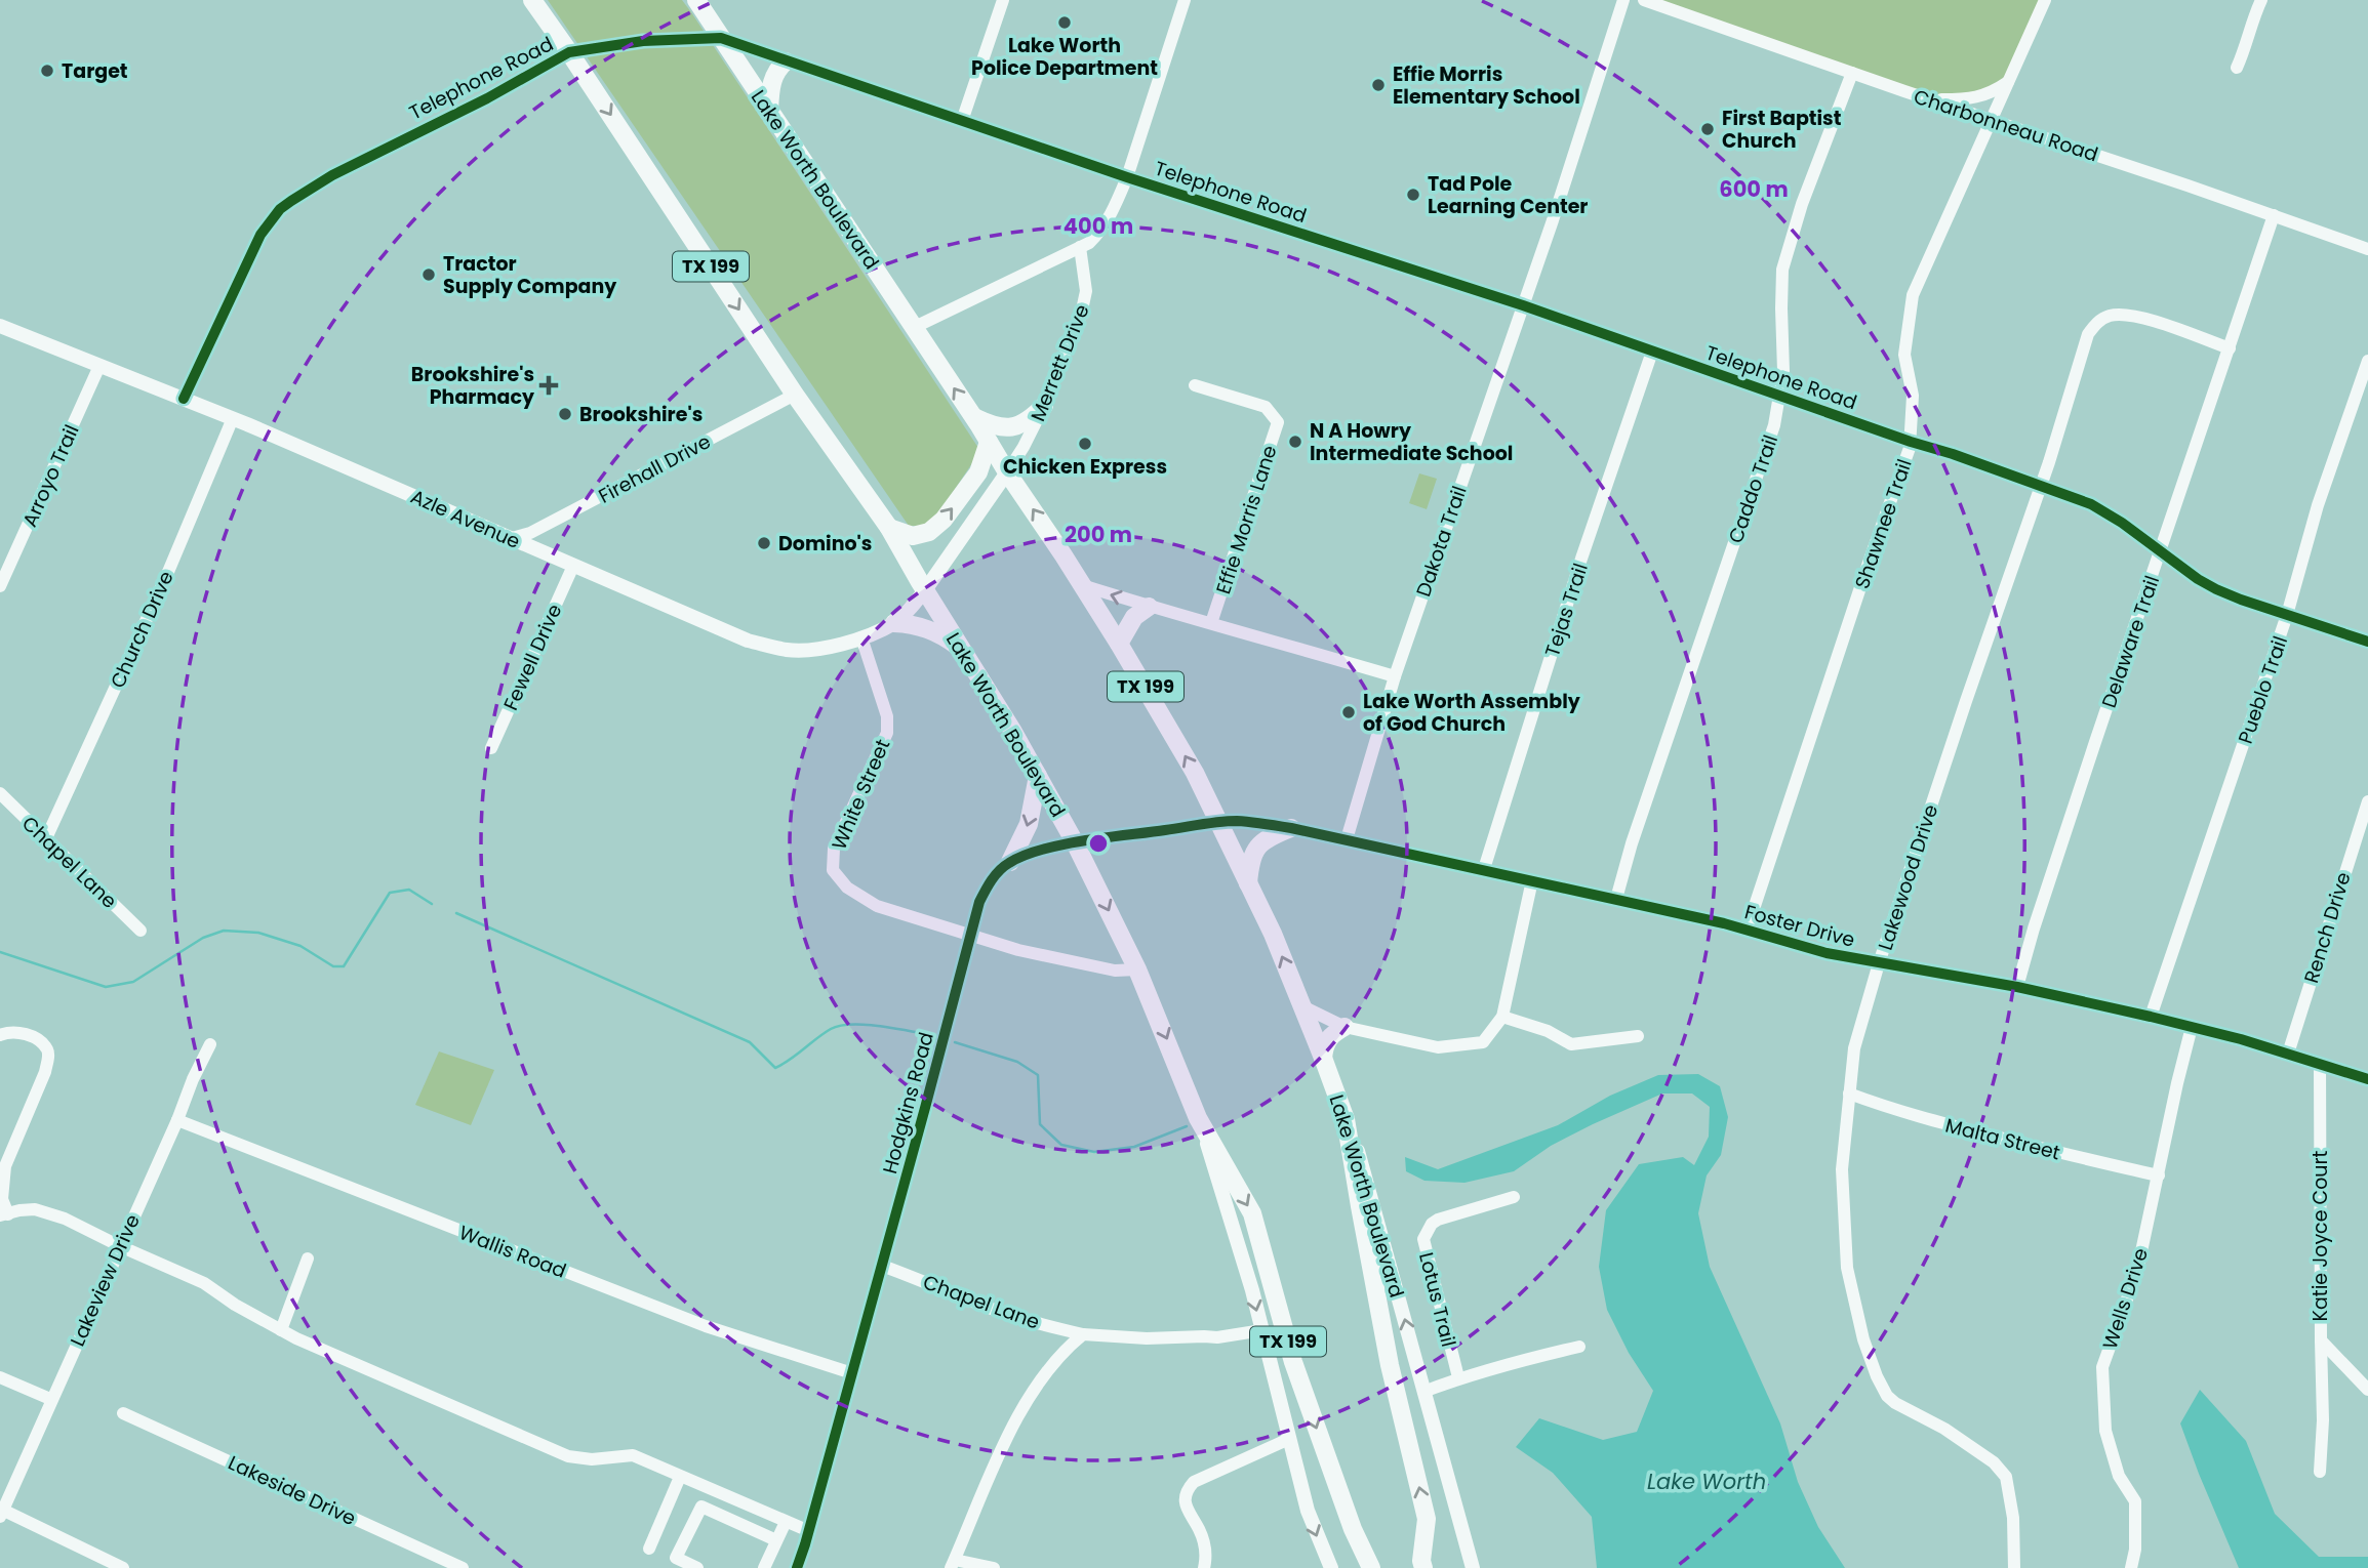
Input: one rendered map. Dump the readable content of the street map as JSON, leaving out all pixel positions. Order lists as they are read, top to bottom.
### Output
{
  "streets": {
    "highway": ["Lake Worth Boulevard", "TX 199"],
    "main road": ["Merrett Drive", "Azle Avenue"],
    "street": [
      "Telephone Road",
      "Charbonneau Road",
      "Firehall Drive",
      "Arroyo Trail",
      "Caddo Trail",
      "Effie Morris Lane",
      "Shawnee Trail",
      "Dakota Trail",
      "Tejas Trail",
      "Church Drive",
      "Delaware Trail",
      "Fewell Drive",
      "Pueblo Trail",
      "White Street",
      "Chapel Lane",
      "Lakewood Drive",
      "Foster Drive",
      "Rench Drive",
      "Hodgkins Road",
      "Malta Street",
      "Katie Joyce Court",
      "Wallis Road",
      "Lakeview Drive",
      "Wells Drive",
      "Lotus Trail",
      "Lakeside Drive"
    ]
  },
  "crossings": [
    ["Telephone Road", "Lake Worth Boulevard"],
    ["Telephone Road", "Caddo Trail"],
    ["Telephone Road", "Azle Avenue"],
    ["Telephone Road", "Shawnee Trail"],
    ["Telephone Road", "Dakota Trail"],
    ["Telephone Road", "Tejas Trail"],
    ["Telephone Road", "Delaware Trail"],
    ["Telephone Road", "Pueblo Trail"],
    ["Telephone Road", "Lakewood Drive"],
    ["Charbonneau Road", "Caddo Trail"],
    ["Charbonneau Road", "Shawnee Trail"],
    ["Charbonneau Road", "Delaware Trail"],
    ["Lake Worth Boulevard", "TX 199"],
    ["Lake Worth Boulevard", "Merrett Drive"],
    ["Lake Worth Boulevard", "Firehall Drive"],
    ["Lake Worth Boulevard", "Azle Avenue"],
    ["Lake Worth Boulevard", "Chapel Lane"],
    ["Lake Worth Boulevard", "Foster Drive"],
    ["Lake Worth Boulevard", "Hodgkins Road"],
    ["Merrett Drive", "Azle Avenue"],
    ["Firehall Drive", "Azle Avenue"],
    ["Arroyo Trail", "Azle Avenue"],
    ["Caddo Trail", "Foster Drive"],
    ["Azle Avenue", "Church Drive"],
    ["Azle Avenue", "Fewell Drive"],
    ["Azle Avenue", "White Street"],
    ["Shawnee Trail", "Foster Drive"],
    ["Dakota Trail", "Foster Drive"],
    ["Tejas Trail", "Foster Drive"],
    ["Church Drive", "Chapel Lane"],
    ["Delaware Trail", "Lakewood Drive"],
    ["Delaware Trail", "Foster Drive"],
    ["Pueblo Trail", "Foster Drive"],
    ["White Street", "Hodgkins Road"],
    ["Chapel Lane", "Hodgkins Road"],
    ["Lakewood Drive", "Foster Drive"],
    ["Lakewood Drive", "Malta Street"],
    ["Foster Drive", "Rench Drive"],
    ["Foster Drive", "Hodgkins Road"],
    ["Foster Drive", "Katie Joyce Court"],
    ["Foster Drive", "Wells Drive"],
    ["Hodgkins Road", "Wallis Road"],
    ["Malta Street", "Wells Drive"],
    ["Wallis Road", "Lakeview Drive"]
  ],
  "water": ["Lake Worth"],
  "places": {
    "other": [
      "Lake Worth Police Department",
      "Target",
      "Effie Morris Elementary School",
      "First Baptist Church",
      "Tad Pole Learning Center",
      "Tractor Supply Company",
      "Brookshire's",
      "N A Howry Intermediate School",
      "Chicken Express",
      "Domino's",
      "Lake Worth Assembly of God Church"
    ],
    "health": ["Brookshire's Pharmacy"]
  },
  "rings": ["600 m", "400 m", "200 m"]
}
